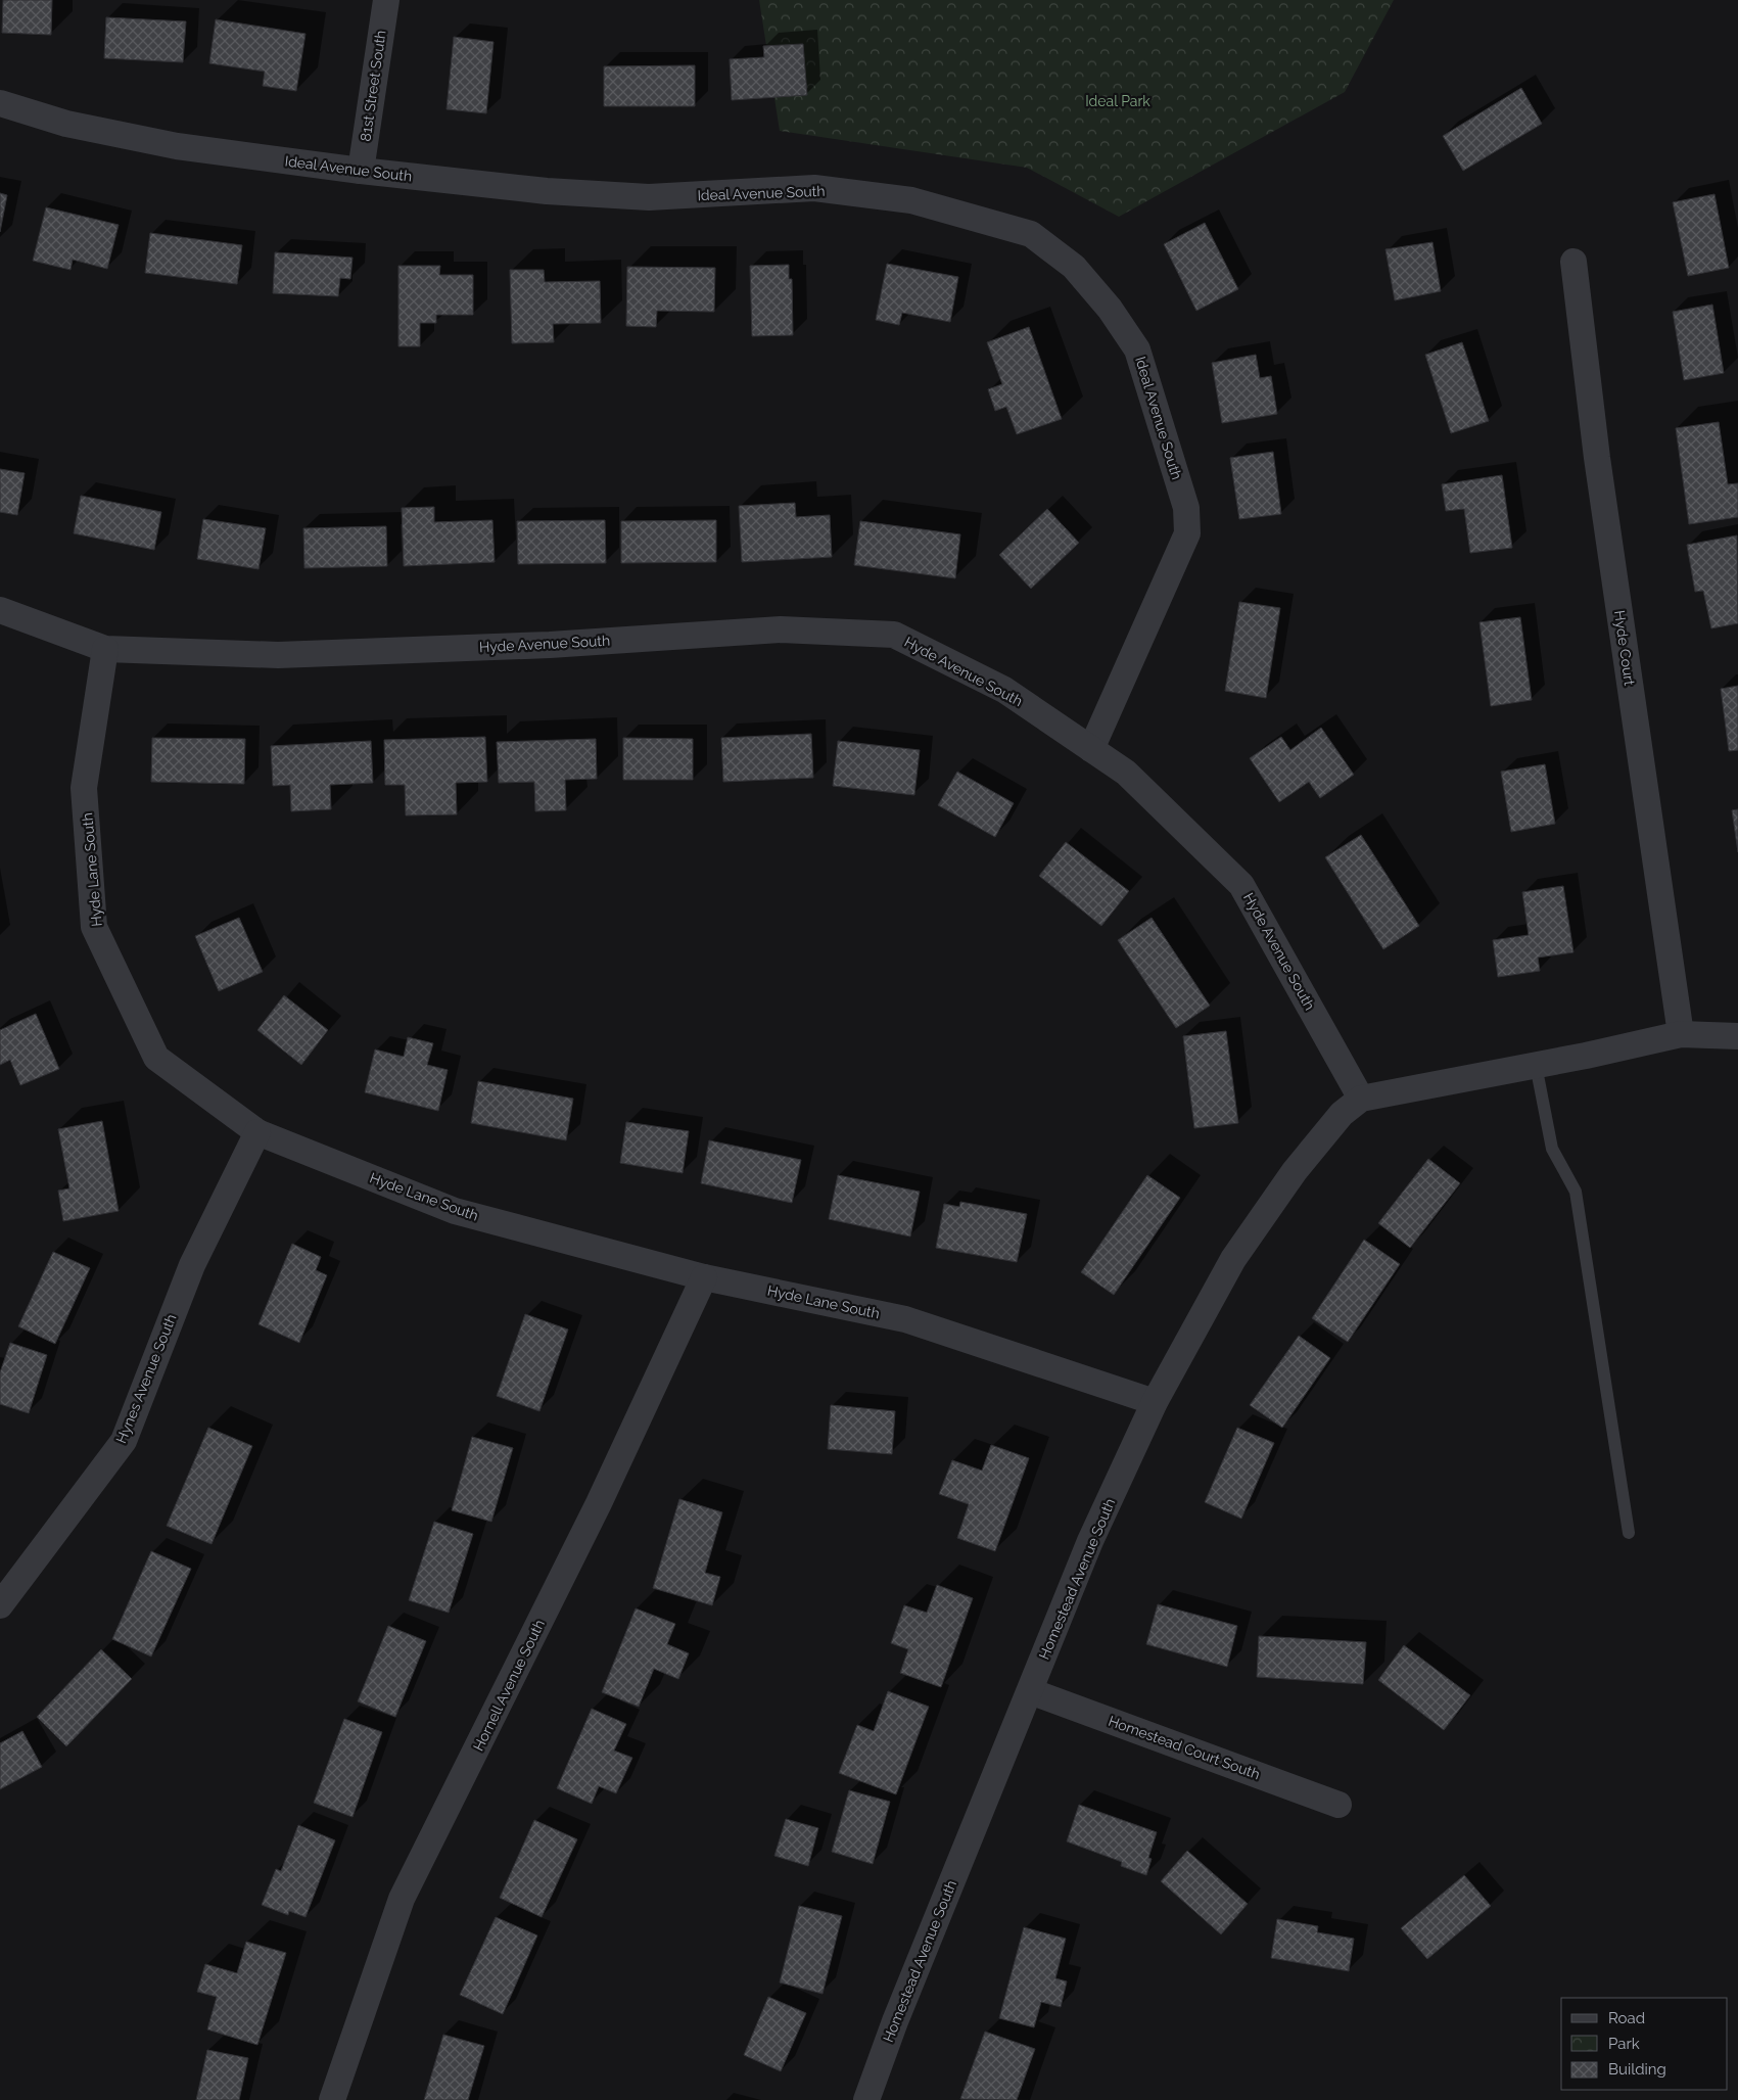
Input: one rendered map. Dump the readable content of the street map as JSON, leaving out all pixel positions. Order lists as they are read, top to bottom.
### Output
{
  "streets": {
    "street": [
      "81st Street South",
      "Ideal Avenue South",
      "Hyde Avenue South",
      "Hyde Court",
      "Hyde Lane South",
      "Hynes Avenue South",
      "Homestead Avenue South",
      "Hornell Avenue South",
      "Homestead Court South"
    ]
  },
  "crossings": [
    ["81st Street South", "Ideal Avenue South"],
    ["Ideal Avenue South", "Hyde Avenue South"],
    ["Hyde Avenue South", "Hyde Lane South"],
    ["Hyde Avenue South", "Homestead Avenue South"],
    ["Hyde Lane South", "Hynes Avenue South"],
    ["Hyde Lane South", "Homestead Avenue South"],
    ["Hyde Lane South", "Hornell Avenue South"],
    ["Homestead Avenue South", "Homestead Court South"]
  ],
  "parks": ["Ideal Park"],
  "legend": ["Road", "Park", "Building"]
}
